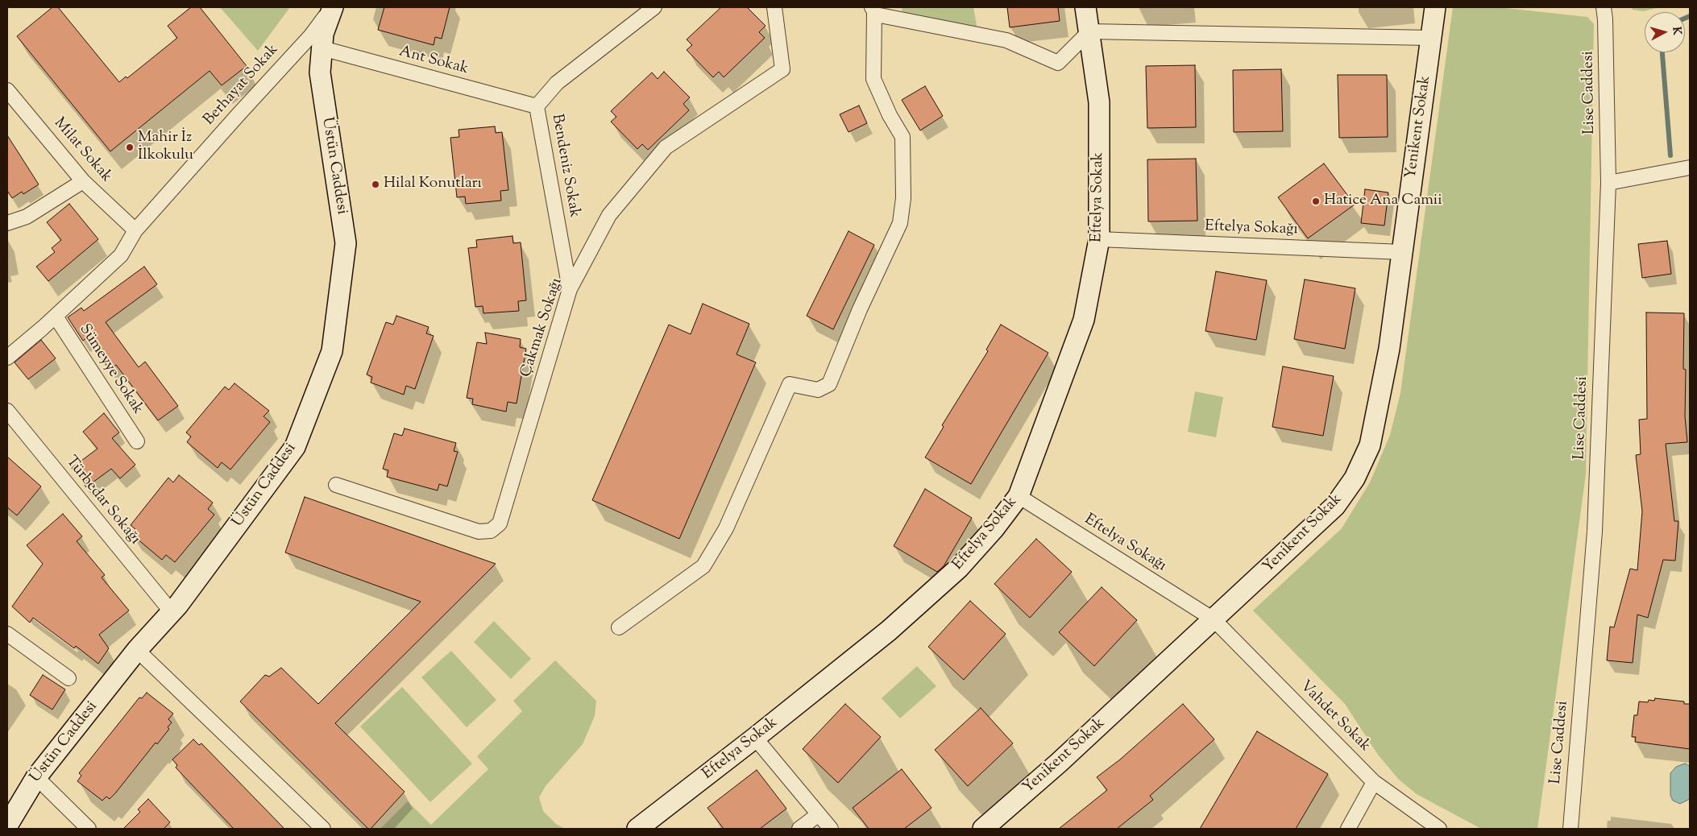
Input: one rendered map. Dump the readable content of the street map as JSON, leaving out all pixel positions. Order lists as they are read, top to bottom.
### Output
{
  "streets": {
    "street": [
      "Ant Sokak",
      "Berhayat Sokak",
      "Lise Caddesi",
      "Yenikent Sokak",
      "Milat Sokak",
      "Üstün Caddesi",
      "Bendeniz Sokak",
      "Eftelya Sokak",
      "Eftelya Sokağı",
      "Çakmak Sokağı",
      "Sümeyye Sokak",
      "Türbedar Sokağı",
      "Vahdet Sokak"
    ]
  },
  "crossings": [
    ["Ant Sokak", "Üstün Caddesi"],
    ["Ant Sokak", "Bendeniz Sokak"],
    ["Berhayat Sokak", "Milat Sokak"],
    ["Berhayat Sokak", "Üstün Caddesi"],
    ["Berhayat Sokak", "Sümeyye Sokak"],
    ["Yenikent Sokak", "Eftelya Sokağı"],
    ["Yenikent Sokak", "Vahdet Sokak"],
    ["Üstün Caddesi", "Türbedar Sokağı"],
    ["Bendeniz Sokak", "Çakmak Sokağı"],
    ["Eftelya Sokak", "Eftelya Sokağı"],
    ["Eftelya Sokağı", "Vahdet Sokak"]
  ],
  "places": ["Mahir İz İlkokulu", "Hilal Konutları", "Hatice Ana Camii"],
  "north": "right"
}
